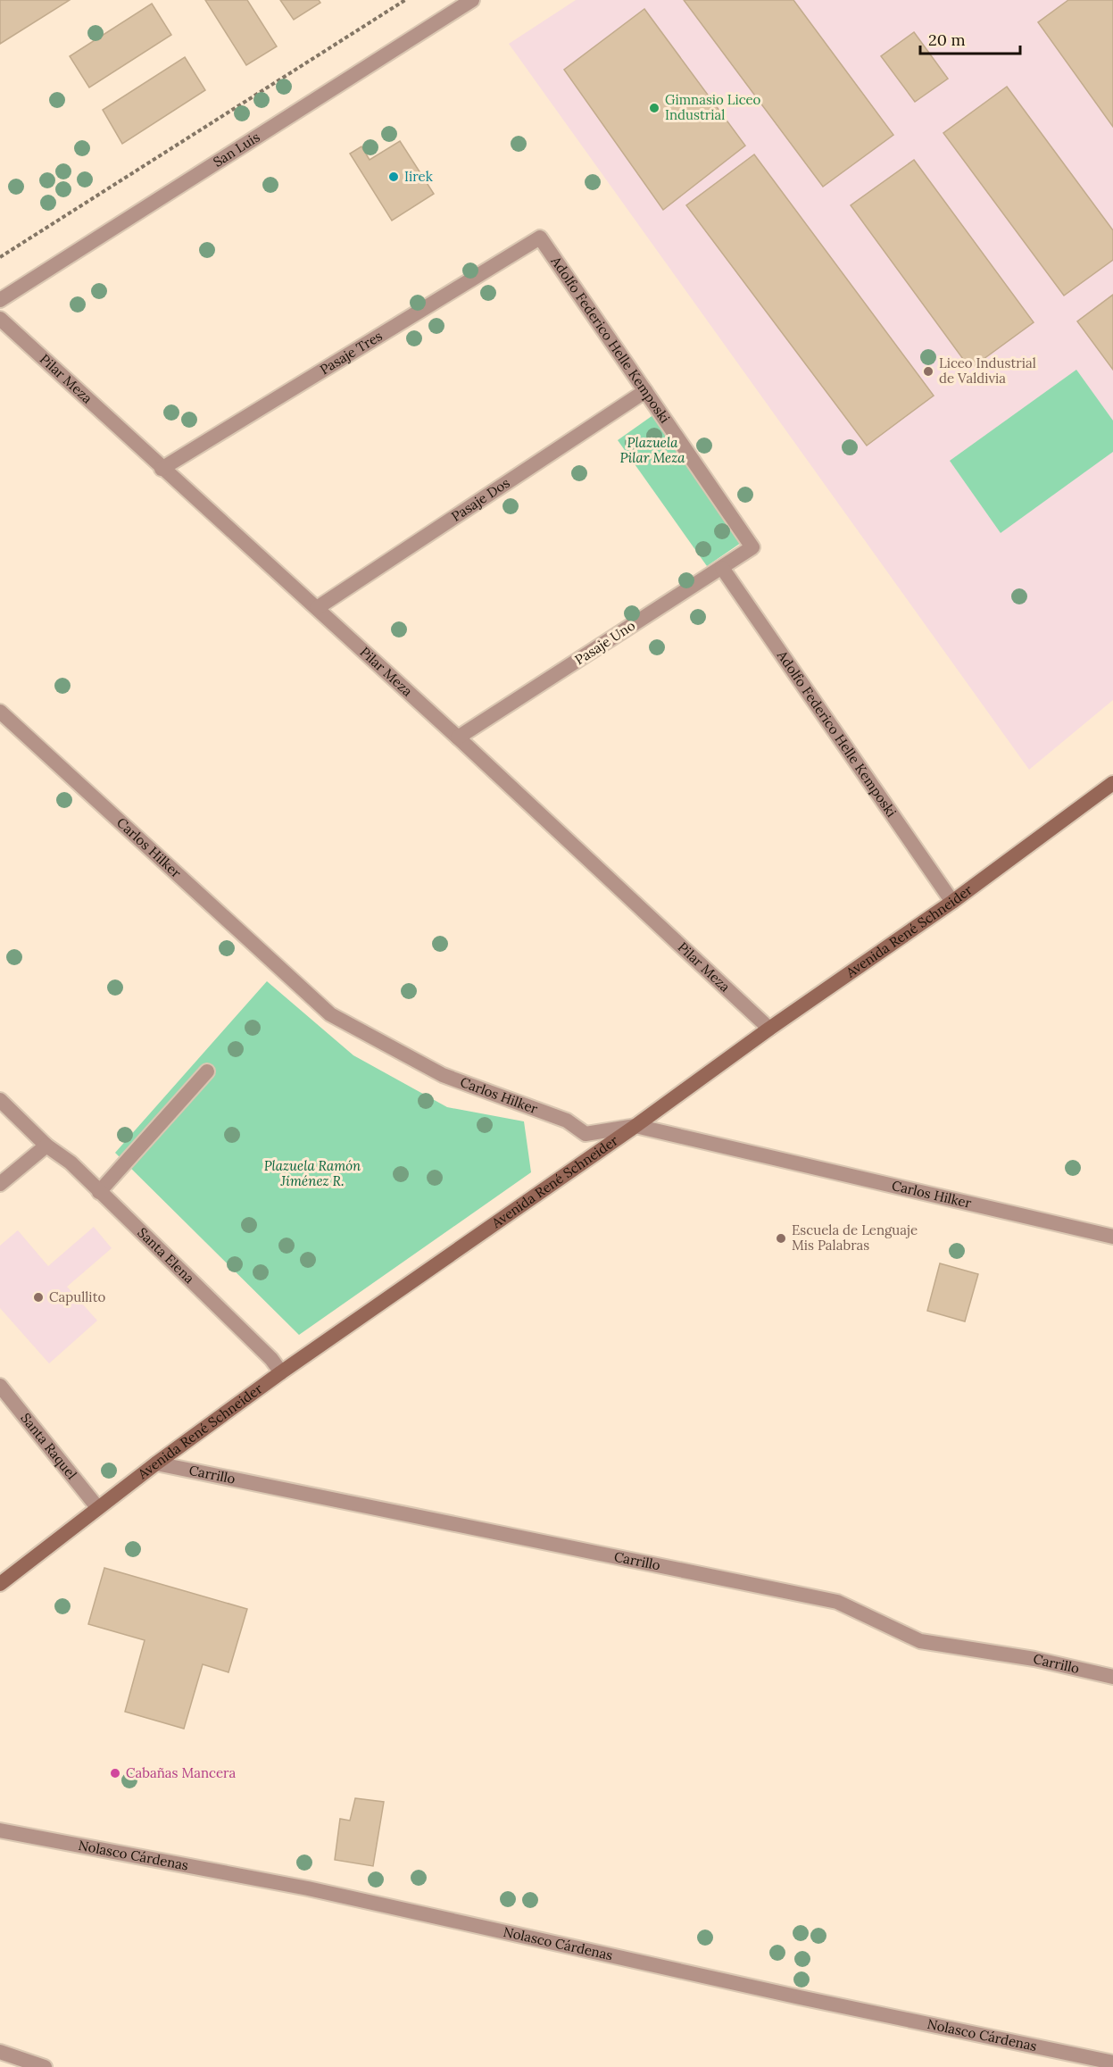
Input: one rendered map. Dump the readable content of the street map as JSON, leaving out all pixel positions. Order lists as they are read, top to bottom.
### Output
{
  "streets": {
    "main road": ["Avenida René Schneider"],
    "street": [
      "San Luis",
      "Adolfo Federico Helle Kemposki",
      "Pasaje Tres",
      "Pilar Meza",
      "Pasaje Dos",
      "Pasaje Uno",
      "Carlos Hilker",
      "Santa Elena",
      "Santa Raquel",
      "Carrillo",
      "Nolasco Cárdenas"
    ]
  },
  "crossings": [
    ["Adolfo Federico Helle Kemposki", "Pasaje Tres"],
    ["Adolfo Federico Helle Kemposki", "Pasaje Dos"],
    ["Adolfo Federico Helle Kemposki", "Pasaje Uno"],
    ["Adolfo Federico Helle Kemposki", "Avenida René Schneider"],
    ["Pasaje Tres", "Pilar Meza"],
    ["Pilar Meza", "Pasaje Dos"],
    ["Pilar Meza", "Pasaje Uno"],
    ["Pilar Meza", "Avenida René Schneider"],
    ["Carlos Hilker", "Avenida René Schneider"],
    ["Avenida René Schneider", "Santa Elena"],
    ["Avenida René Schneider", "Santa Raquel"],
    ["Avenida René Schneider", "Carrillo"]
  ],
  "parks": ["Plazuela Pilar Meza", "Plazuela Ramón Jiménez R."],
  "places": [
    "Gimnasio Liceo Industrial",
    "Iirek",
    "Liceo Industrial de Valdivia",
    "Escuela de Lenguaje Mis Palabras",
    "Capullito",
    "Cabañas Mancera"
  ],
  "scale_bar": "20 m"
}
